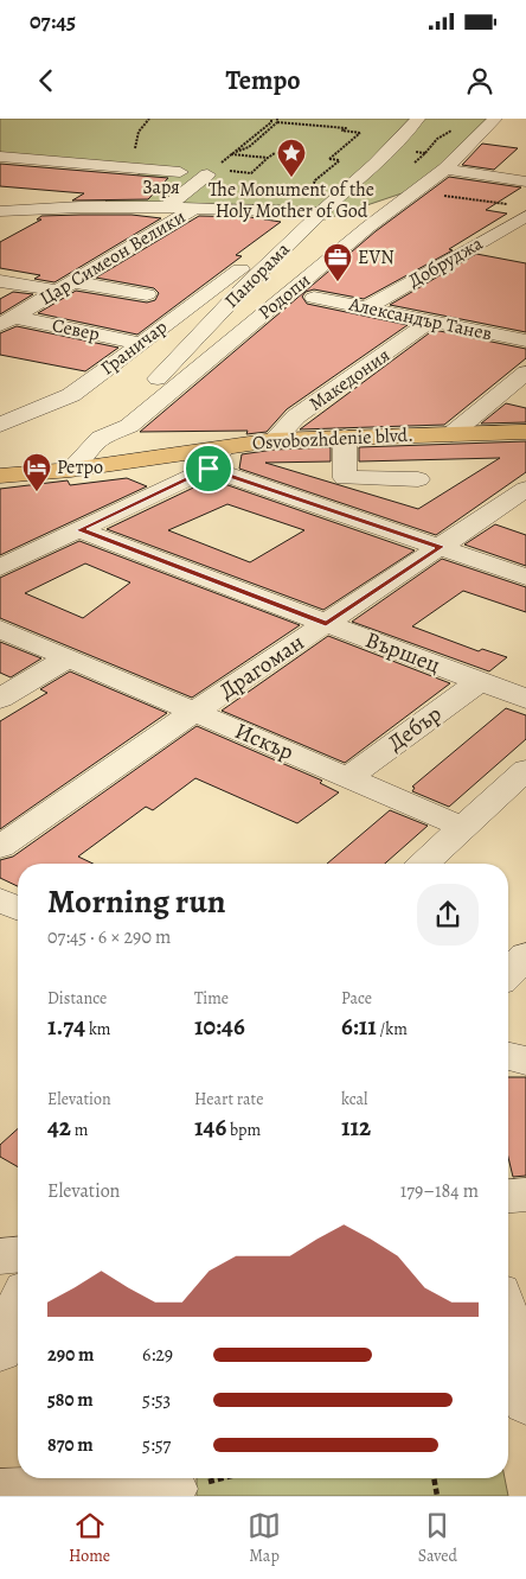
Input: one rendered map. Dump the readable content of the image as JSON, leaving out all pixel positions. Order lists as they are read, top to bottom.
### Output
{
  "streets": {
    "main road": ["Osvobozhdenie blvd."],
    "street": [
      "Заря",
      "Цар Симеон Велики",
      "Добруджа",
      "Панорама",
      "Родопи",
      "Александър Танев",
      "Север",
      "Граничар",
      "Македония",
      "Вършец",
      "Драгоман",
      "Дебър",
      "Искър"
    ]
  },
  "crossings": [
    ["Заря", "Цар Симеон Велики"],
    ["Заря", "Панорама"],
    ["Цар Симеон Велики", "Север"],
    ["Добруджа", "Александър Танев"],
    ["Панорама", "Родопи"],
    ["Панорама", "Граничар"],
    ["Родопи", "Osvobozhdenie blvd."],
    ["Александър Танев", "Македония"],
    ["Север", "Граничар"],
    ["Македония", "Osvobozhdenie blvd."],
    ["Вършец", "Драгоман"],
    ["Вършец", "Дебър"],
    ["Драгоман", "Искър"],
    ["Дебър", "Искър"]
  ],
  "places": {
    "place": ["The Monument of the Holy Mother of God"],
    "office": ["EVN"],
    "hotel": ["Ретро"]
  },
  "page": {
    "status": "07:45",
    "header": "Tempo",
    "heading": ["Morning run", "07:45 · 6 × 290 m"],
    "stats": [
      ["Distance", "1.74 km"],
      ["Time", "10:46"],
      ["Pace", "6:11 /km"],
      ["Elevation", "42 m"],
      ["Heart rate", "146 bpm"],
      ["kcal", "112"]
    ],
    "chart": ["Elevation", "179–184 m"],
    "list": [
      {
        "name": "290 m",
        "note": "6:29"
      },
      {
        "name": "580 m",
        "note": "5:53"
      },
      {
        "name": "870 m",
        "note": "5:57"
      }
    ],
    "tabs": ["Home", "Map", "Saved"]
  }
}
